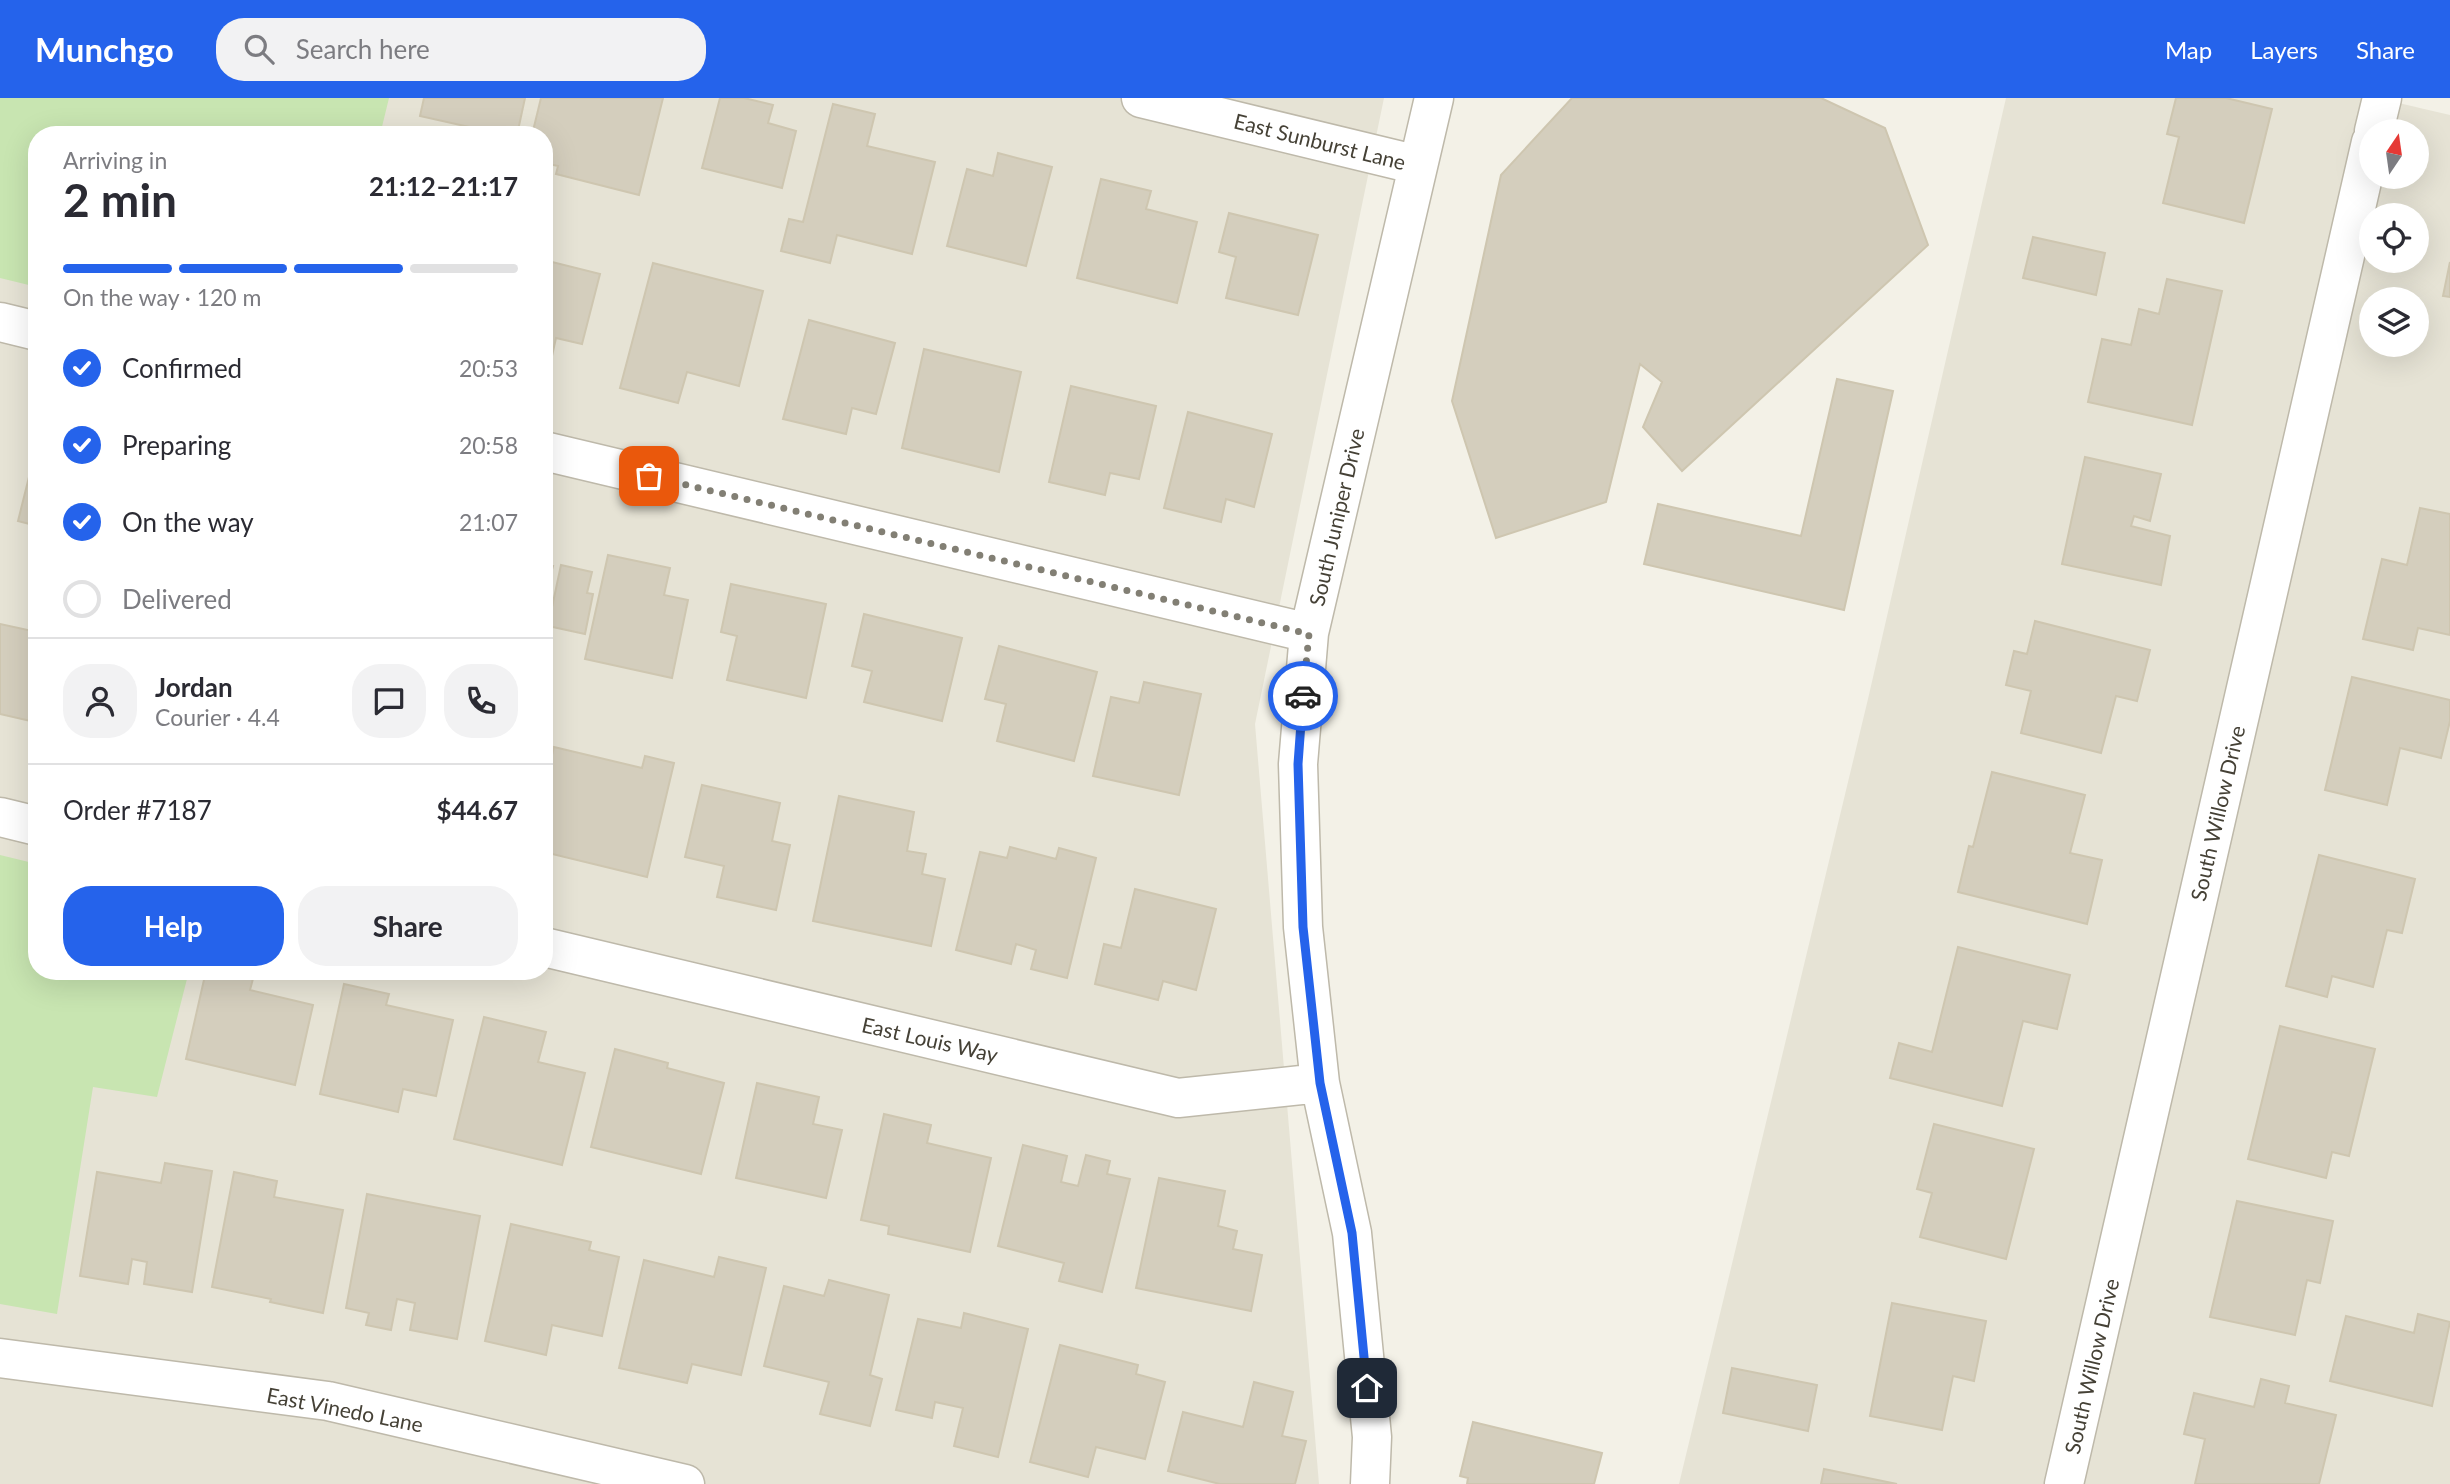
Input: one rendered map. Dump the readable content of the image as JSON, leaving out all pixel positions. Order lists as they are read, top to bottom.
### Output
{
  "streets": {
    "street": [
      "East Sunburst Lane",
      "South Juniper Drive",
      "South Willow Drive",
      "East Louis Way",
      "East Vinedo Lane"
    ]
  },
  "crossings": [
    ["East Sunburst Lane", "South Juniper Drive"],
    ["South Juniper Drive", "East Louis Way"]
  ],
  "north": "top",
  "page": {
    "header": "Munchgo",
    "search": "Search here",
    "nav": ["Map", "Layers", "Share"],
    "heading": ["2 min", "Arriving in", "21:12–21:17"],
    "panel": [
      "Jordan",
      "Courier · 4.4",
      "Order #7187",
      "$44.67"
    ],
    "bar": "On the way · 120 m",
    "list": [
      ["Confirmed", "20:53"],
      ["Preparing", "20:58"],
      ["On the way", "21:07"],
      "Delivered"
    ],
    "buttons": ["Help", "Share"]
  }
}
